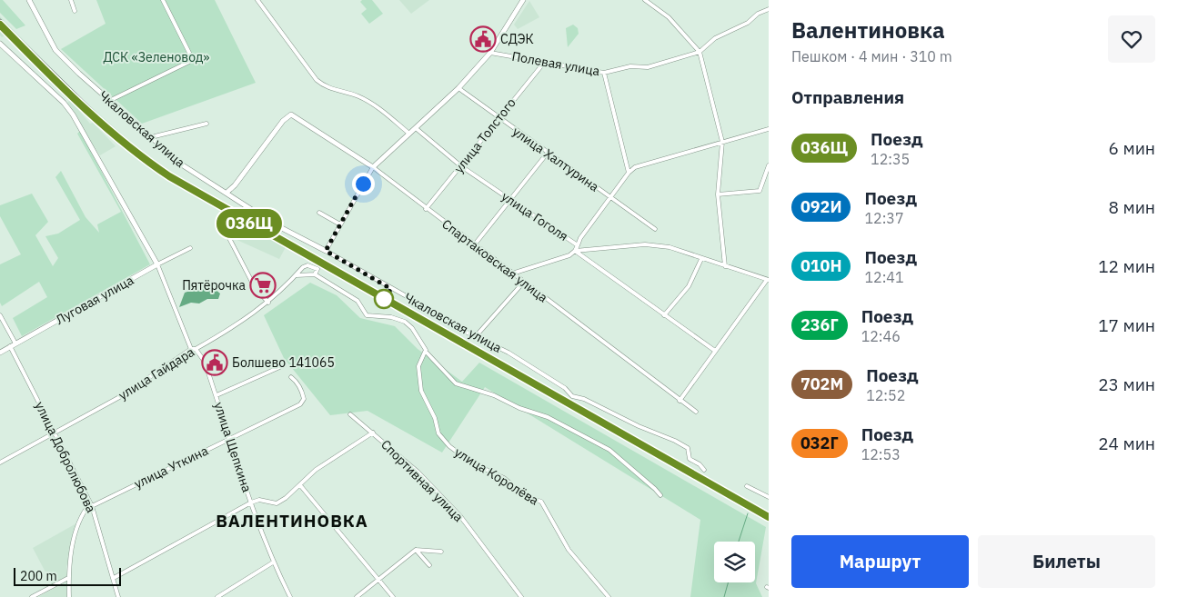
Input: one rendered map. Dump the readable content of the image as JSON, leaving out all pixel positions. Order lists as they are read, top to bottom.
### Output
{
  "streets": {
    "street": [
      "Полевая улица",
      "Чкаловская улица",
      "улица Толстого",
      "улица Халтурина",
      "улица Гоголя",
      "Спартаковская улица",
      "Луговая улица",
      "улица Гайдара",
      "улица Щепкина",
      "улица Добролюбова",
      "улица Уткина",
      "улица Королёва",
      "Спортивная улица"
    ]
  },
  "crossings": [
    ["Полевая улица", "улица Толстого"],
    ["Полевая улица", "улица Халтурина"],
    ["Полевая улица", "улица Гоголя"],
    ["Полевая улица", "Спартаковская улица"],
    ["Чкаловская улица", "Спартаковская улица"],
    ["улица Толстого", "улица Халтурина"],
    ["улица Толстого", "улица Гоголя"],
    ["улица Толстого", "Спартаковская улица"],
    ["Луговая улица", "улица Добролюбова"],
    ["улица Гайдара", "улица Щепкина"],
    ["улица Гайдара", "улица Добролюбова"],
    ["улица Щепкина", "улица Уткина"],
    ["улица Добролюбова", "улица Уткина"]
  ],
  "districts": ["ВАЛЕНТИНОВКА"],
  "parks": ["ДСК «Зеленовод»"],
  "places": {
    "public building": ["СДЭК", "Болшево 141065"],
    "supermarket": ["Пятёрочка"]
  },
  "scale_bar": "200 m",
  "page": {
    "on_map": "036Щ",
    "heading": [
      ["Валентиновка", "Пешком · 4 мин · 310 m"],
      "Отправления"
    ],
    "list": [
      {
        "mark": "036Щ",
        "name": "Поезд",
        "note": "12:35",
        "value": "6 мин"
      },
      {
        "mark": "092И",
        "name": "Поезд",
        "note": "12:37",
        "value": "8 мин"
      },
      {
        "mark": "010Н",
        "name": "Поезд",
        "note": "12:41",
        "value": "12 мин"
      },
      {
        "mark": "236Г",
        "name": "Поезд",
        "note": "12:46",
        "value": "17 мин"
      },
      {
        "mark": "702М",
        "name": "Поезд",
        "note": "12:52",
        "value": "23 мин"
      },
      {
        "mark": "032Г",
        "name": "Поезд",
        "note": "12:53",
        "value": "24 мин"
      }
    ],
    "buttons": ["Маршрут", "Билеты"],
    "scale": "200 m"
  }
}
